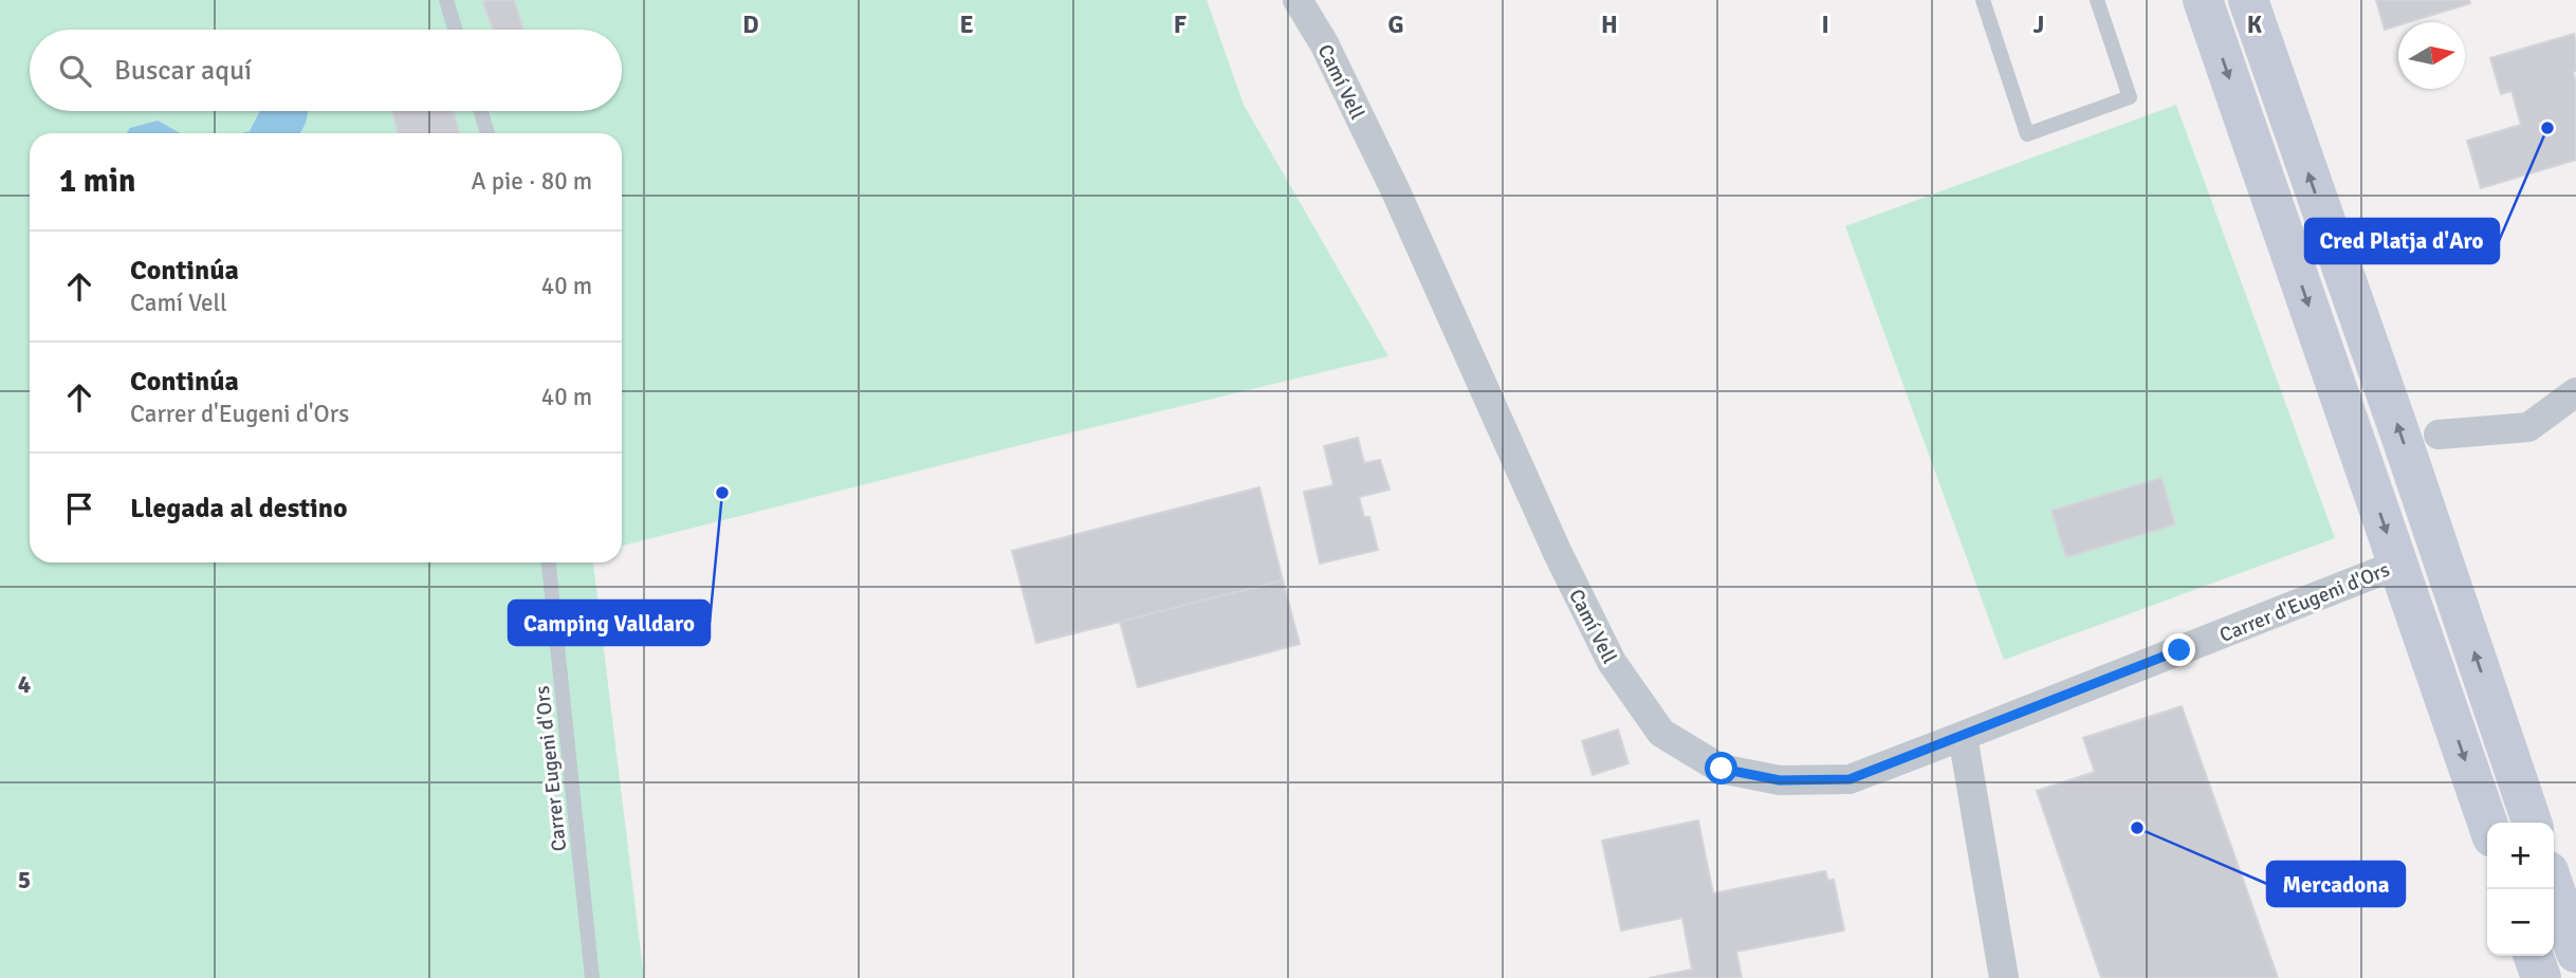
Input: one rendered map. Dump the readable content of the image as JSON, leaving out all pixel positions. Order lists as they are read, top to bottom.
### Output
{
  "streets": {
    "street": ["Camí Vell", "Carrer d'Eugeni d'Ors"],
    "lane": ["Carrer Eugeni d'Ors"]
  },
  "crossings": [
    ["Camí Vell", "Carrer d'Eugeni d'Ors"]
  ],
  "places": ["Cred Platja d'Aro", "Camping Valldaro", "Mercadona"],
  "north": "right",
  "page": {
    "search": "Buscar aquí",
    "heading": ["1 min", "A pie · 80 m"],
    "list": [
      ["Continúa", "Camí Vell", "40 m"],
      ["Continúa", "Carrer d'Eugeni d'Ors", "40 m"],
      "Llegada al destino"
    ],
    "map_buttons": ["+", "−"]
  },
  "grid": {
    "columns": [
      "D",
      "E",
      "F",
      "G",
      "H",
      "I",
      "J",
      "K"
    ],
    "rows": ["4", "5"]
  }
}
